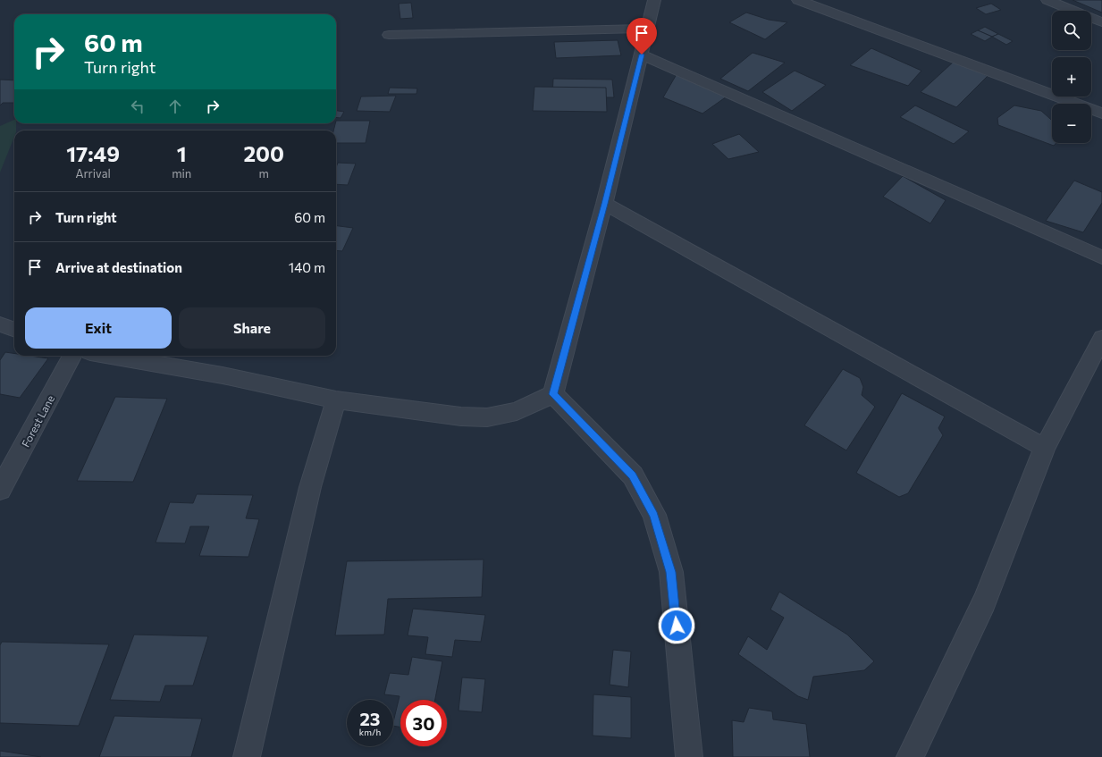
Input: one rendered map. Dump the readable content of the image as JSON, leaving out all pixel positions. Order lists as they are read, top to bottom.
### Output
{
  "streets": {
    "street": ["Forest Lane"]
  },
  "page": {
    "map_buttons": ["+", "−"],
    "turn": ["60 m", "Turn right"],
    "eta": [
      "17:49",
      "Arrival",
      "1",
      "min",
      "200",
      "m"
    ],
    "list": [
      {
        "name": "Turn right",
        "value": "60 m"
      },
      {
        "name": "Arrive at destination",
        "value": "140 m"
      }
    ],
    "buttons": ["Exit", "Share"],
    "speed": "23 km/h",
    "limit": "30"
  }
}
